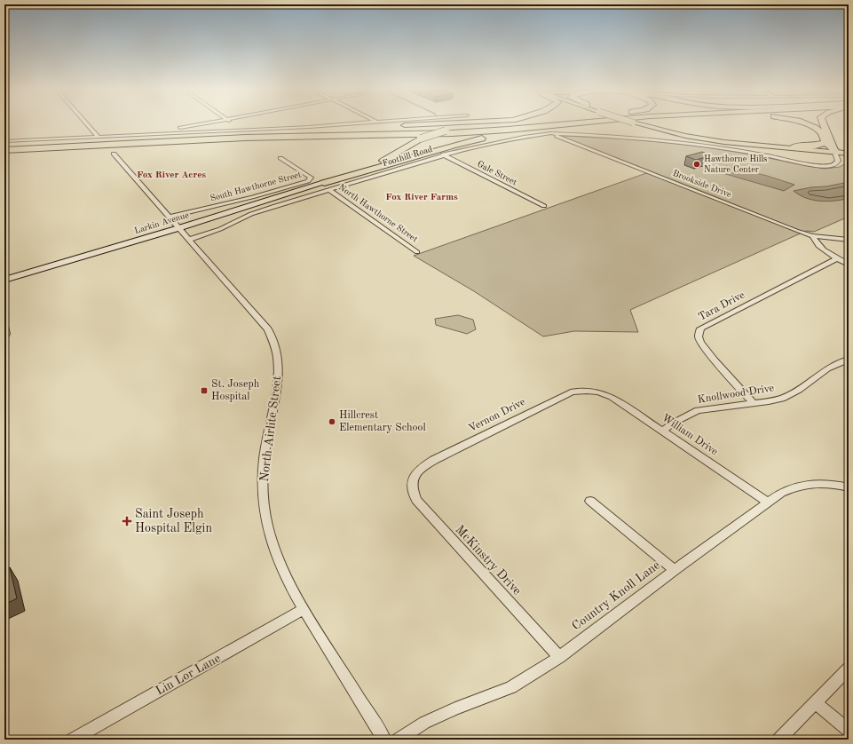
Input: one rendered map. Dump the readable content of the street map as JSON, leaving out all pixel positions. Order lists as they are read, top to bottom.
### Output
{
  "streets": {
    "main road": ["Larkin Avenue"],
    "street": [
      "Foothill Road",
      "Gale Street",
      "Brookside Drive",
      "South Hawthorne Street",
      "North Hawthorne Street",
      "Tara Drive",
      "Knollwood Drive",
      "Vernon Drive",
      "North Airlite Street",
      "William Drive",
      "McKinstry Drive",
      "Country Knoll Lane",
      "Lin Lor Lane"
    ]
  },
  "crossings": [
    ["Foothill Road", "Gale Street"],
    ["Foothill Road", "Brookside Drive"],
    ["Foothill Road", "North Hawthorne Street"],
    ["Foothill Road", "Larkin Avenue"],
    ["Foothill Road", "North Airlite Street"],
    ["South Hawthorne Street", "North Airlite Street"],
    ["North Hawthorne Street", "Larkin Avenue"],
    ["Larkin Avenue", "North Airlite Street"],
    ["Tara Drive", "Knollwood Drive"],
    ["Knollwood Drive", "William Drive"],
    ["Vernon Drive", "William Drive"],
    ["Vernon Drive", "McKinstry Drive"],
    ["North Airlite Street", "Lin Lor Lane"],
    ["William Drive", "Country Knoll Lane"],
    ["McKinstry Drive", "Country Knoll Lane"]
  ],
  "districts": ["Fox River Acres", "Fox River Farms"],
  "places": {
    "other": ["Hawthorne Hills Nature Center", "Hillcrest Elementary School"],
    "transit": ["St. Joseph Hospital"],
    "health": ["Saint Joseph Hospital Elgin"]
  }
}
